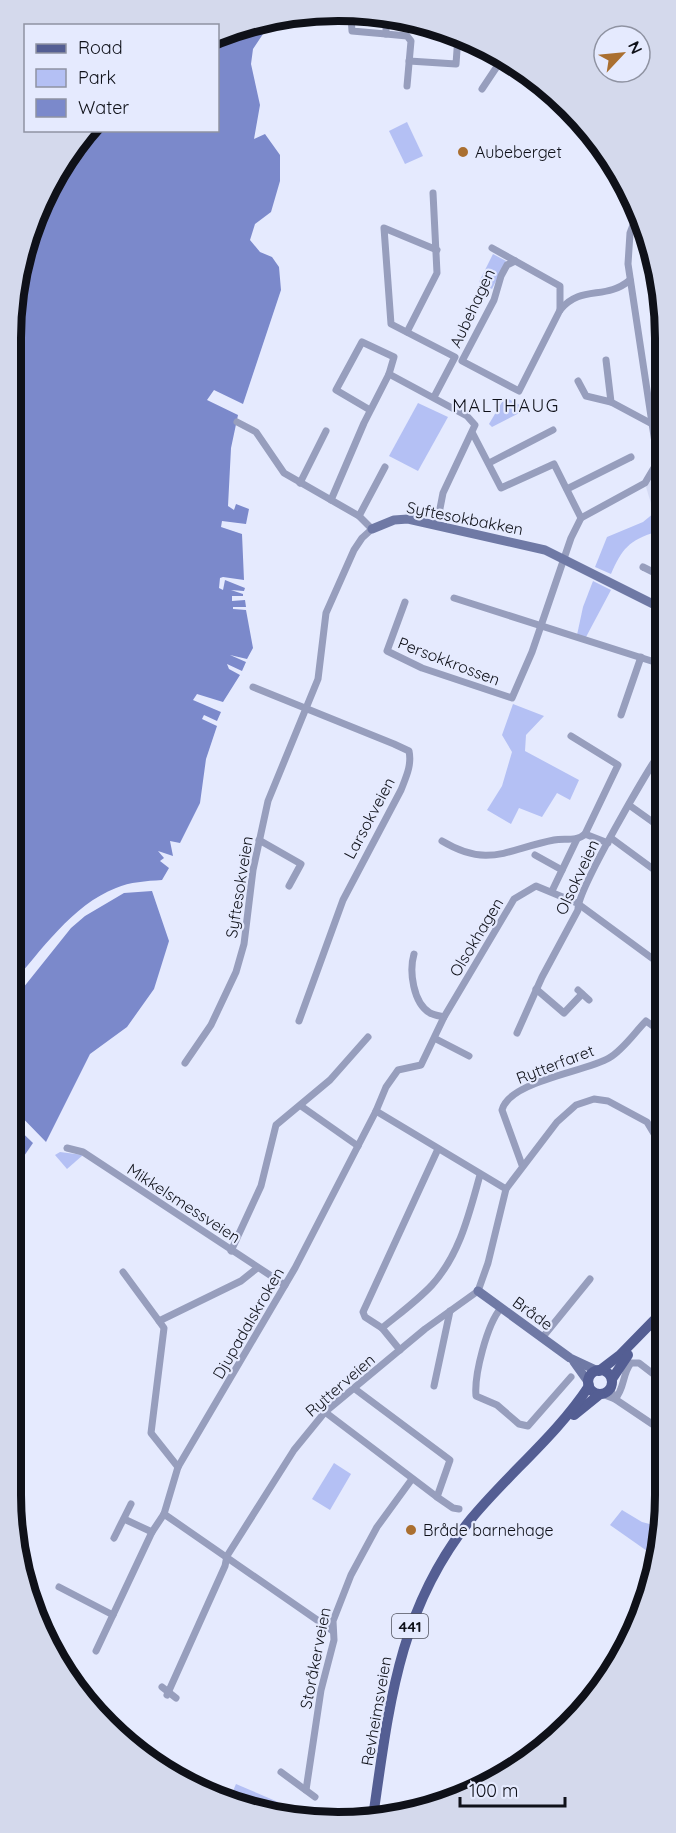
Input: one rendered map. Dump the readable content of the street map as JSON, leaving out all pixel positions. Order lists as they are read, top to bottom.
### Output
{
  "streets": {
    "main road": ["441", "Revheimsveien"],
    "street": [
      "Aubehagen",
      "Syftesokbakken",
      "Persokkrossen",
      "Larsokveien",
      "Olsokveien",
      "Syftesokveien",
      "Olsokhagen",
      "Rytterfaret",
      "Mikkelsmessveien",
      "Bråde",
      "Djupadalskroken",
      "Rytterveien",
      "Storåkerveien"
    ]
  },
  "crossings": [
    ["Syftesokbakken", "Persokkrossen"],
    ["Syftesokbakken", "Larsokveien"],
    ["Syftesokbakken", "Syftesokveien"],
    ["Larsokveien", "Syftesokveien"],
    ["Olsokveien", "Olsokhagen"],
    ["Olsokhagen", "Djupadalskroken"],
    ["Mikkelsmessveien", "Djupadalskroken"],
    ["Bråde", "Rytterveien"],
    ["Bråde", "441"],
    ["Bråde", "Revheimsveien"],
    ["441", "Revheimsveien"]
  ],
  "districts": ["MALTHAUG"],
  "places": ["Aubeberget", "Bråde barnehage"],
  "legend": ["Road", "Park", "Water"],
  "scale_bar": "100 m",
  "north": "top right"
}
